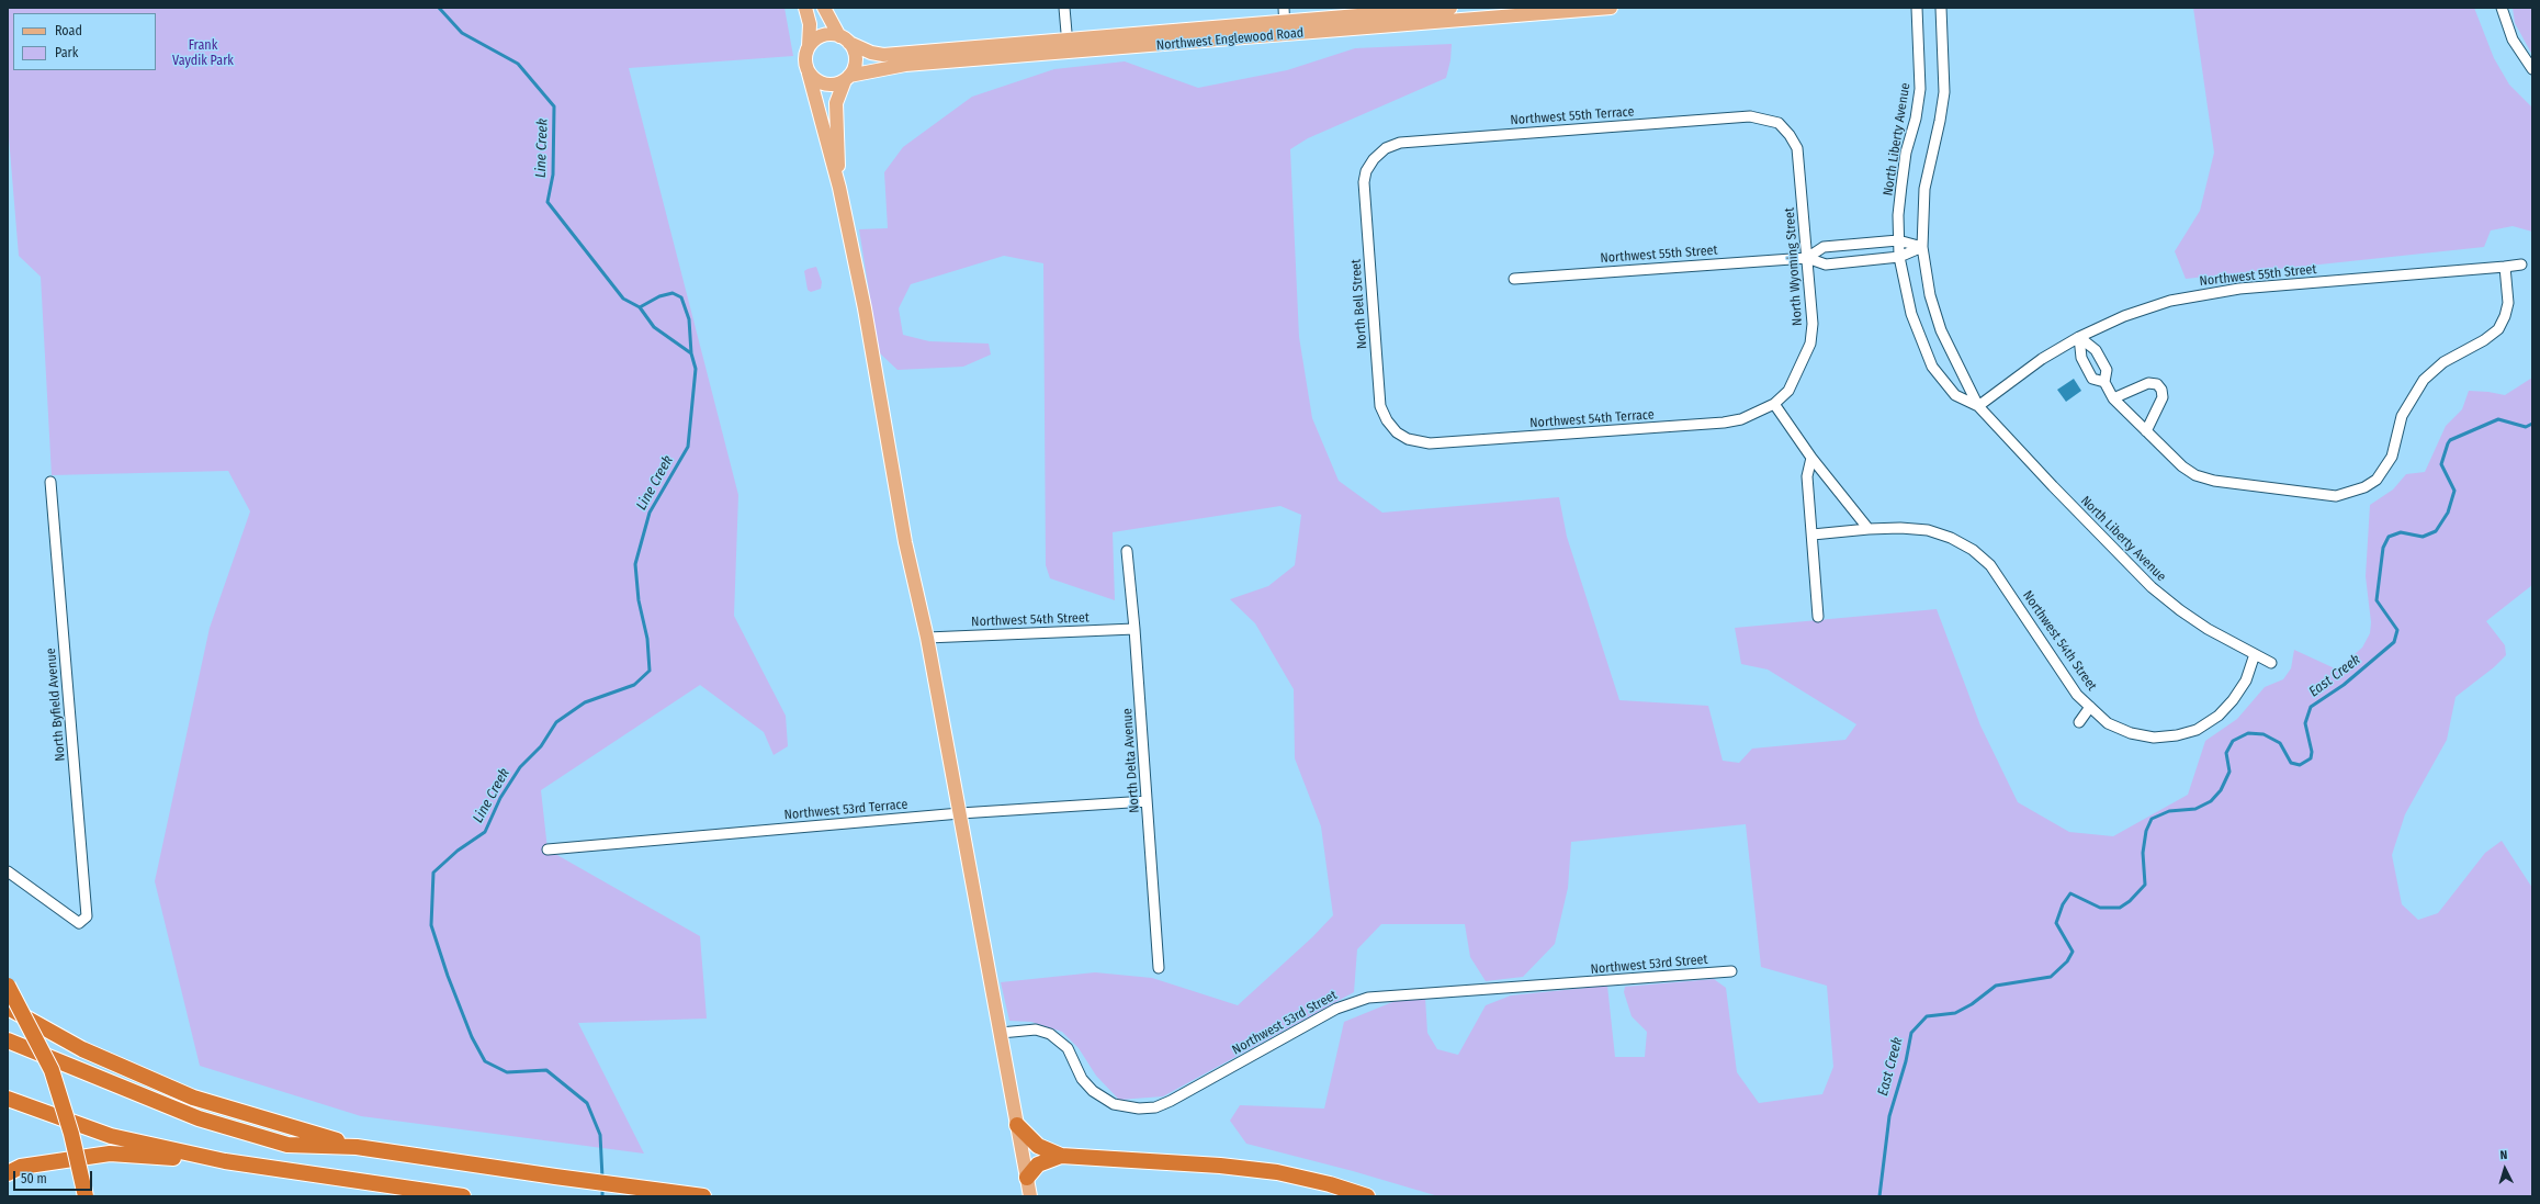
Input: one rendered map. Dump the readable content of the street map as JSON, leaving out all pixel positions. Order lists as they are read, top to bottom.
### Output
{
  "streets": {
    "main road": ["Northwest Englewood Road"],
    "street": [
      "Northwest 55th Terrace",
      "North Liberty Avenue",
      "Northwest 55th Street",
      "North Wyoming Street",
      "North Bell Street",
      "Northwest 54th Terrace",
      "Northwest 54th Street",
      "North Byfield Avenue",
      "North Delta Avenue",
      "Northwest 53rd Terrace",
      "Northwest 53rd Street"
    ]
  },
  "crossings": [
    ["Northwest 55th Terrace", "North Wyoming Street"],
    ["Northwest 55th Terrace", "North Bell Street"],
    ["North Liberty Avenue", "Northwest 55th Street"],
    ["North Liberty Avenue", "Northwest 54th Street"],
    ["Northwest 55th Street", "North Wyoming Street"],
    ["North Wyoming Street", "Northwest 54th Terrace"],
    ["North Bell Street", "Northwest 54th Terrace"],
    ["Northwest 54th Street", "North Delta Avenue"],
    ["North Delta Avenue", "Northwest 53rd Terrace"]
  ],
  "water": ["Line Creek", "East Creek"],
  "parks": ["Frank Vaydik Park"],
  "legend": ["Road", "Park"],
  "scale_bar": "50 m",
  "north": "top"
}
